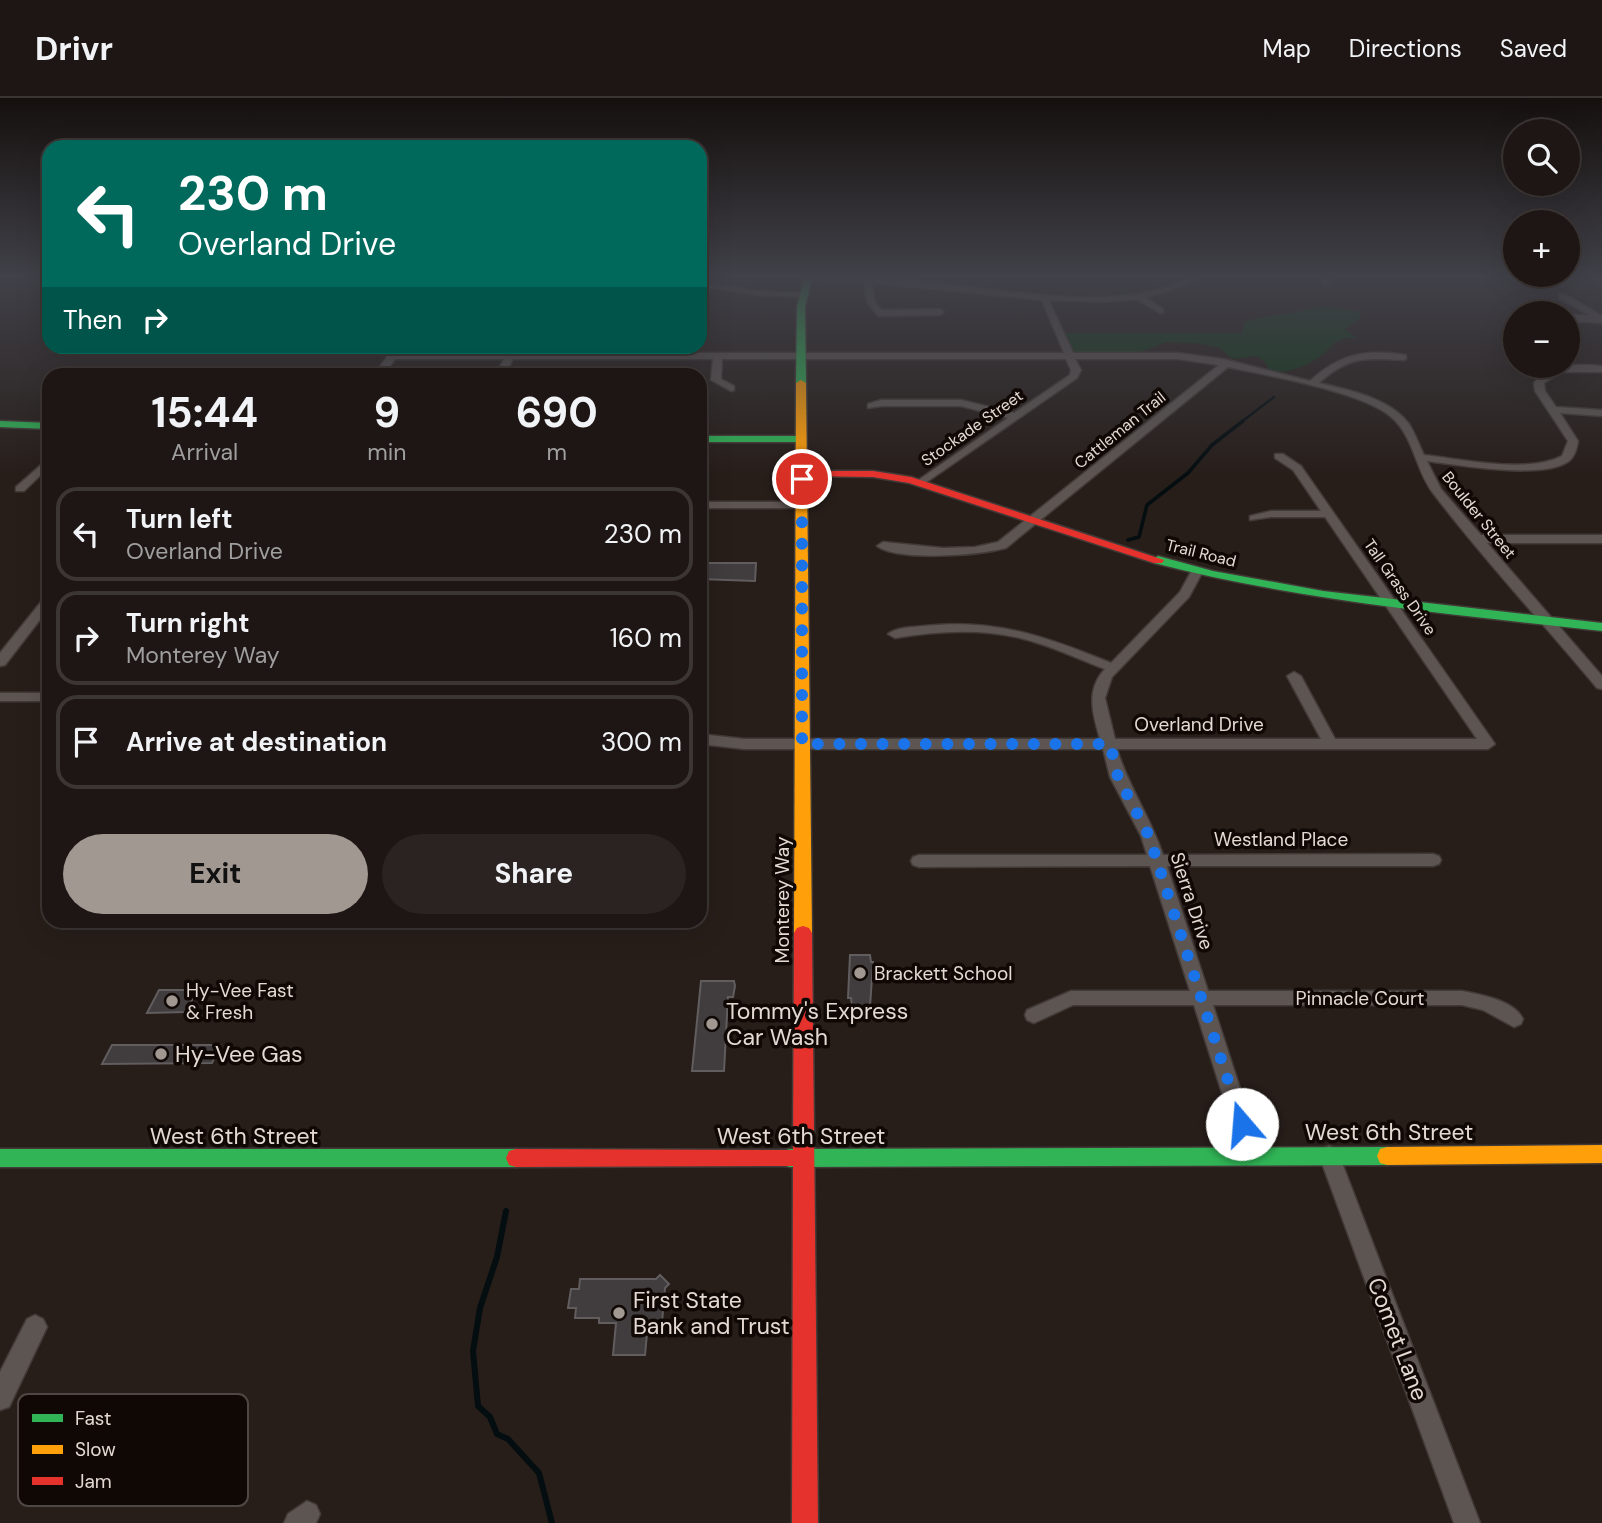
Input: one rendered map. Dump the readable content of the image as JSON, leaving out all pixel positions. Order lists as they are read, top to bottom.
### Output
{
  "streets": {
    "street": [
      "Stockade Street",
      "Cattleman Trail",
      "Boulder Street",
      "Trail Road",
      "Tall Grass Drive",
      "Overland Drive",
      "Westland Place",
      "Monterey Way",
      "Sierra Drive",
      "Pinnacle Court",
      "West 6th Street",
      "Comet Lane"
    ]
  },
  "crossings": [
    ["Stockade Street", "Boulder Street"],
    ["Stockade Street", "Trail Road"],
    ["Cattleman Trail", "Boulder Street"],
    ["Cattleman Trail", "Trail Road"],
    ["Boulder Street", "Trail Road"],
    ["Boulder Street", "Monterey Way"],
    ["Trail Road", "Tall Grass Drive"],
    ["Trail Road", "Monterey Way"],
    ["Trail Road", "Sierra Drive"],
    ["Tall Grass Drive", "Overland Drive"],
    ["Overland Drive", "Monterey Way"],
    ["Overland Drive", "Sierra Drive"],
    ["Westland Place", "Sierra Drive"],
    ["Monterey Way", "West 6th Street"],
    ["Sierra Drive", "Pinnacle Court"],
    ["Sierra Drive", "West 6th Street"],
    ["West 6th Street", "Comet Lane"]
  ],
  "places": [
    "Brackett School",
    "Hy-Vee Fast & Fresh",
    "Tommy's Express Car Wash",
    "Hy-Vee Gas",
    "First State Bank and Trust"
  ],
  "legend": ["Fast", "Slow", "Jam"],
  "page": {
    "header": "Drivr",
    "nav": ["Map", "Directions", "Saved"],
    "map_buttons": ["+", "−"],
    "turn": ["230 m", "Overland Drive"],
    "then": "Then",
    "eta": [
      "15:44",
      "Arrival",
      "9",
      "min",
      "690",
      "m"
    ],
    "list": [
      {
        "name": "Turn left",
        "note": "Overland Drive",
        "value": "230 m"
      },
      {
        "name": "Turn right",
        "note": "Monterey Way",
        "value": "160 m"
      },
      {
        "name": "Arrive at destination",
        "value": "300 m"
      }
    ],
    "buttons": ["Exit", "Share"]
  }
}
